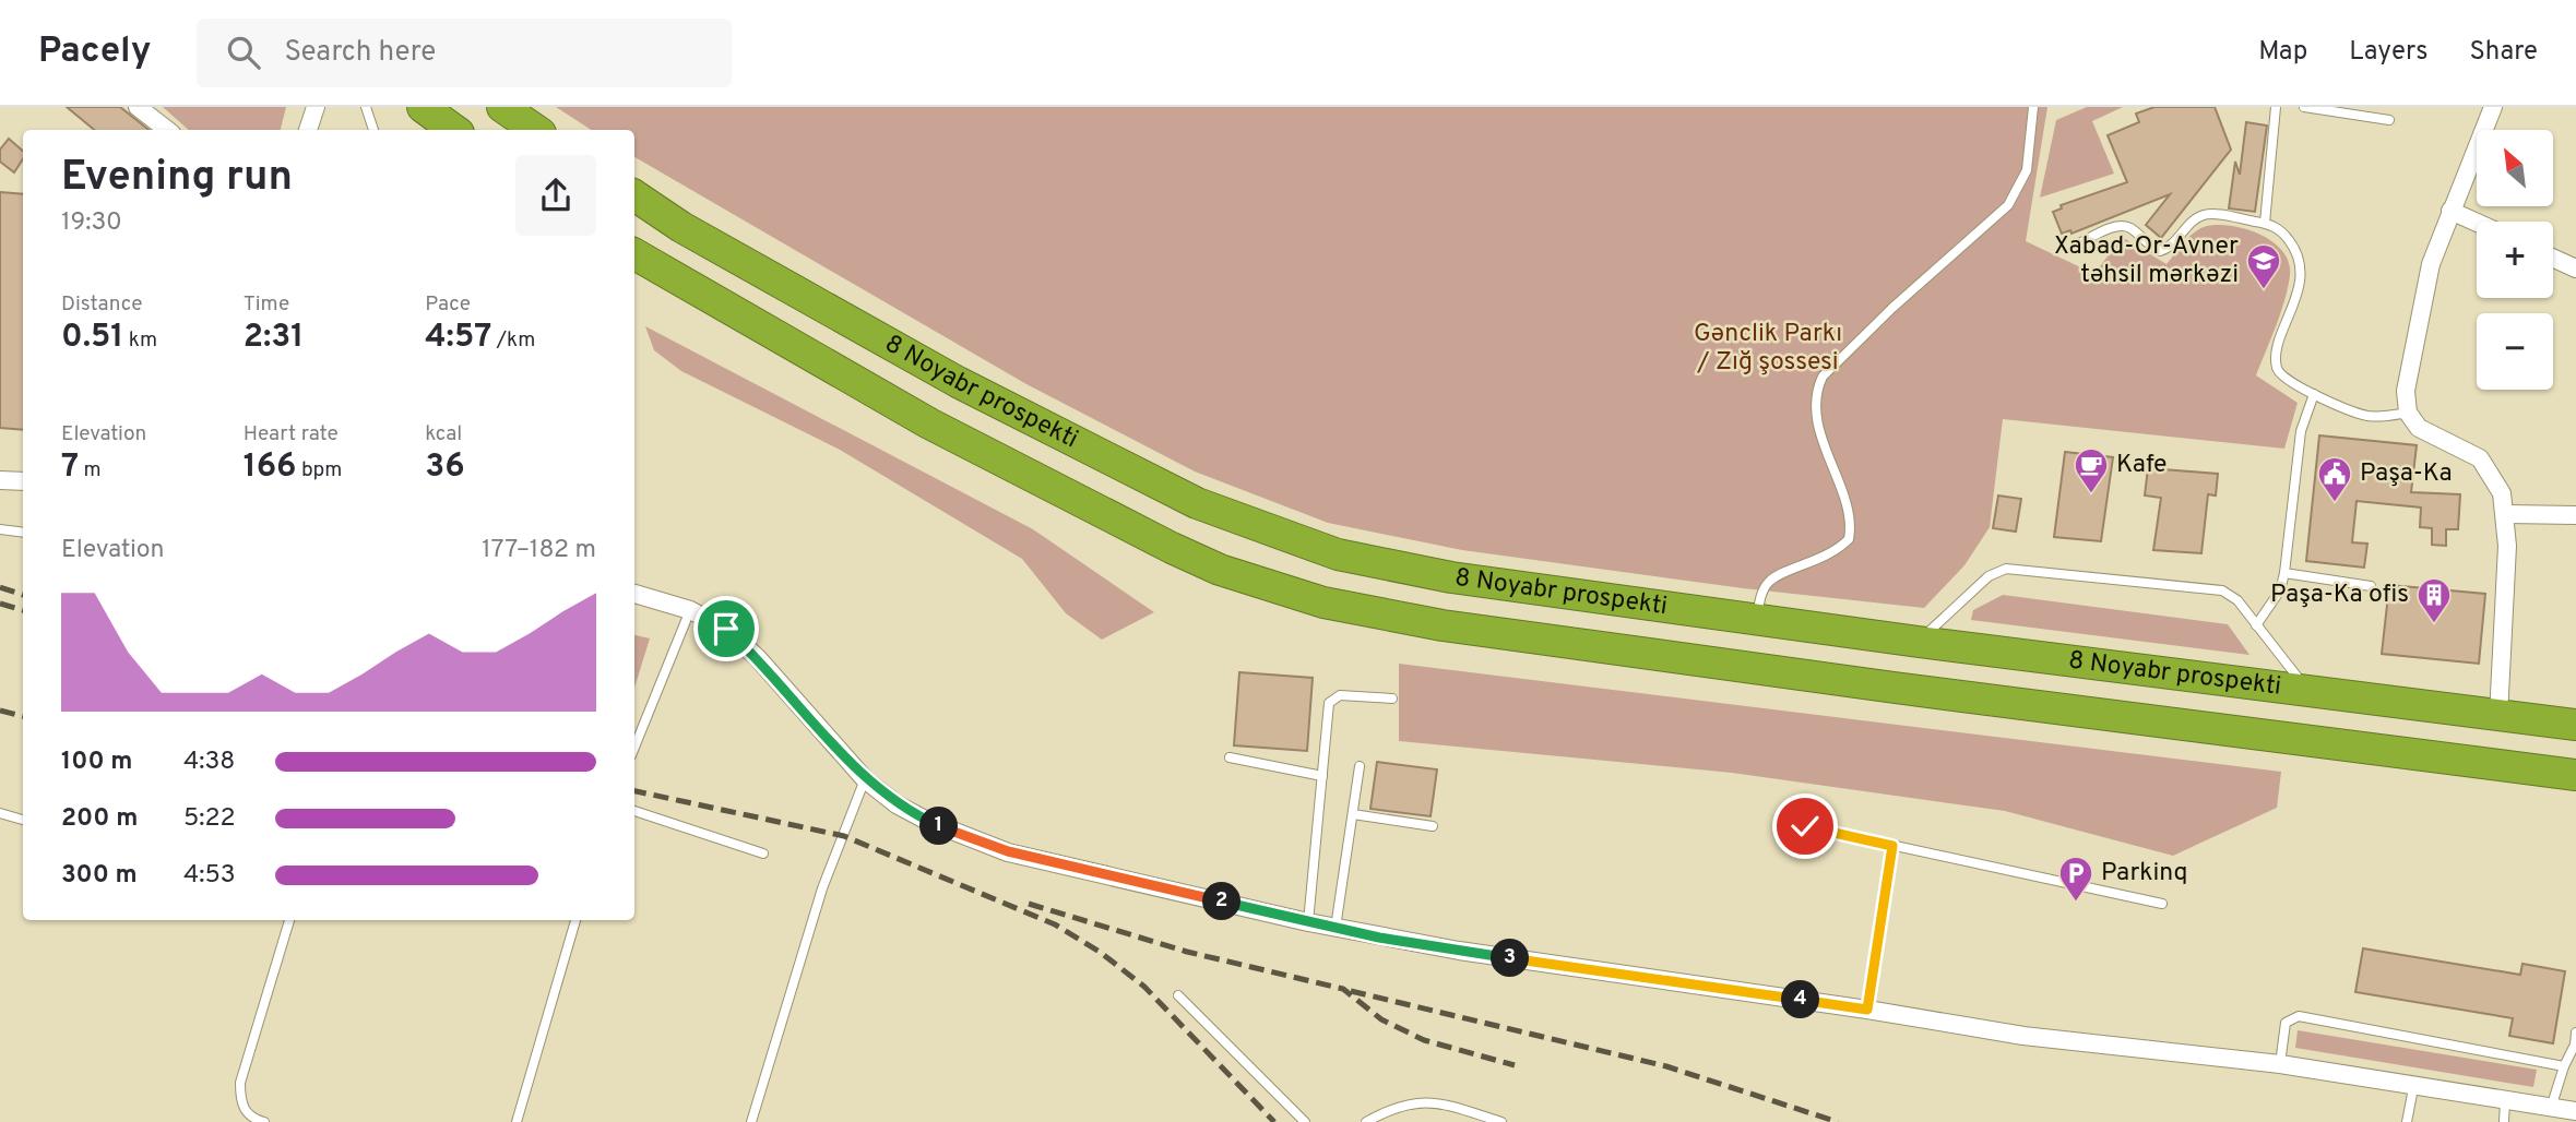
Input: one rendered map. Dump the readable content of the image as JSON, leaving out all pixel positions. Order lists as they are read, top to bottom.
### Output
{
  "streets": {
    "highway": ["8 Noyabr prospekti"]
  },
  "parks": ["Gənclik Parkı / Zığ şossesi"],
  "places": {
    "school or university": ["Xabad-Or-Avner təhsil mərkəzi"],
    "cafe": ["Kafe"],
    "public building": ["Paşa-Ka"],
    "building": ["Paşa-Ka ofis"],
    "parking": ["Parkinq"]
  },
  "north": "top left",
  "page": {
    "header": "Pacely",
    "search": "Search here",
    "nav": ["Map", "Layers", "Share"],
    "map_buttons": ["+", "−"],
    "heading": ["Evening run", "19:30"],
    "stats": [
      ["Distance", "0.51 km"],
      ["Time", "2:31"],
      ["Pace", "4:57 /km"],
      ["Elevation", "7 m"],
      ["Heart rate", "166 bpm"],
      ["kcal", "36"]
    ],
    "chart": ["Elevation", "177–182 m"],
    "list": [
      {
        "name": "100 m",
        "note": "4:38"
      },
      {
        "name": "200 m",
        "note": "5:22"
      },
      {
        "name": "300 m",
        "note": "4:53"
      }
    ],
    "pins": [
      "1",
      "2",
      "3",
      "4"
    ]
  }
}
